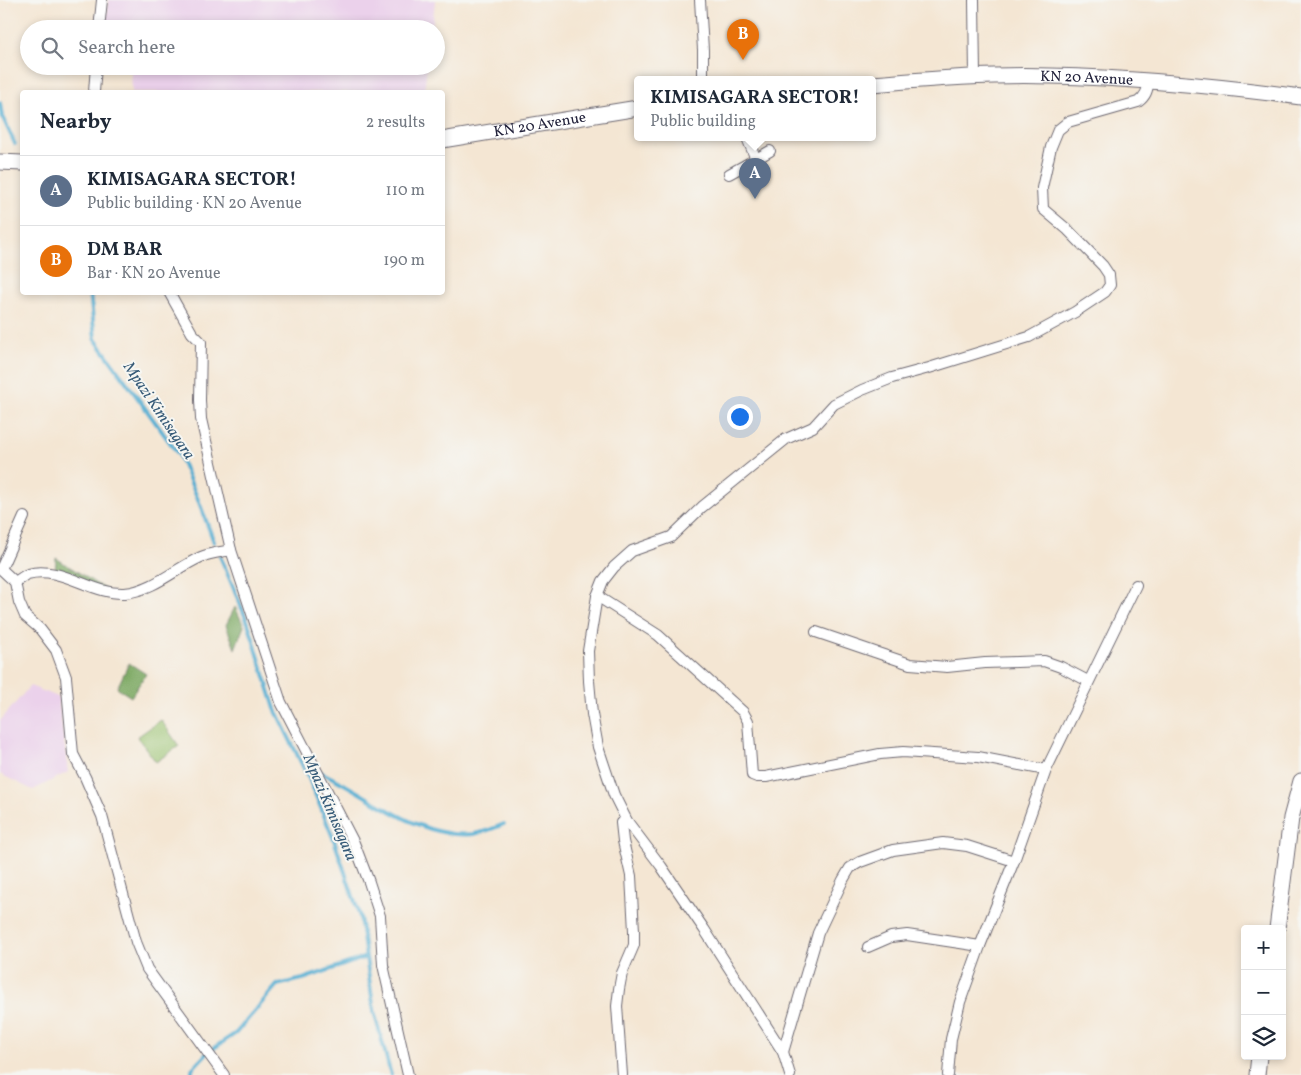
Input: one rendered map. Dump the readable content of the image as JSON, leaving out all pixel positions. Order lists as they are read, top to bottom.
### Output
{
  "streets": {
    "main road": ["KN 20 Avenue"]
  },
  "water": ["Mpazi Kimisagara"],
  "page": {
    "pins": ["B", "A"],
    "search": "Search here",
    "popup": ["KIMISAGARA SECTOR!", "Public building"],
    "heading": ["Nearby", "2 results"],
    "list": [
      {
        "mark": "A",
        "name": "KIMISAGARA SECTOR!",
        "note": "Public building · KN 20 Avenue",
        "value": "110 m"
      },
      {
        "mark": "B",
        "name": "DM BAR",
        "note": "Bar · KN 20 Avenue",
        "value": "190 m"
      }
    ],
    "map_buttons": ["+", "−"]
  }
}
